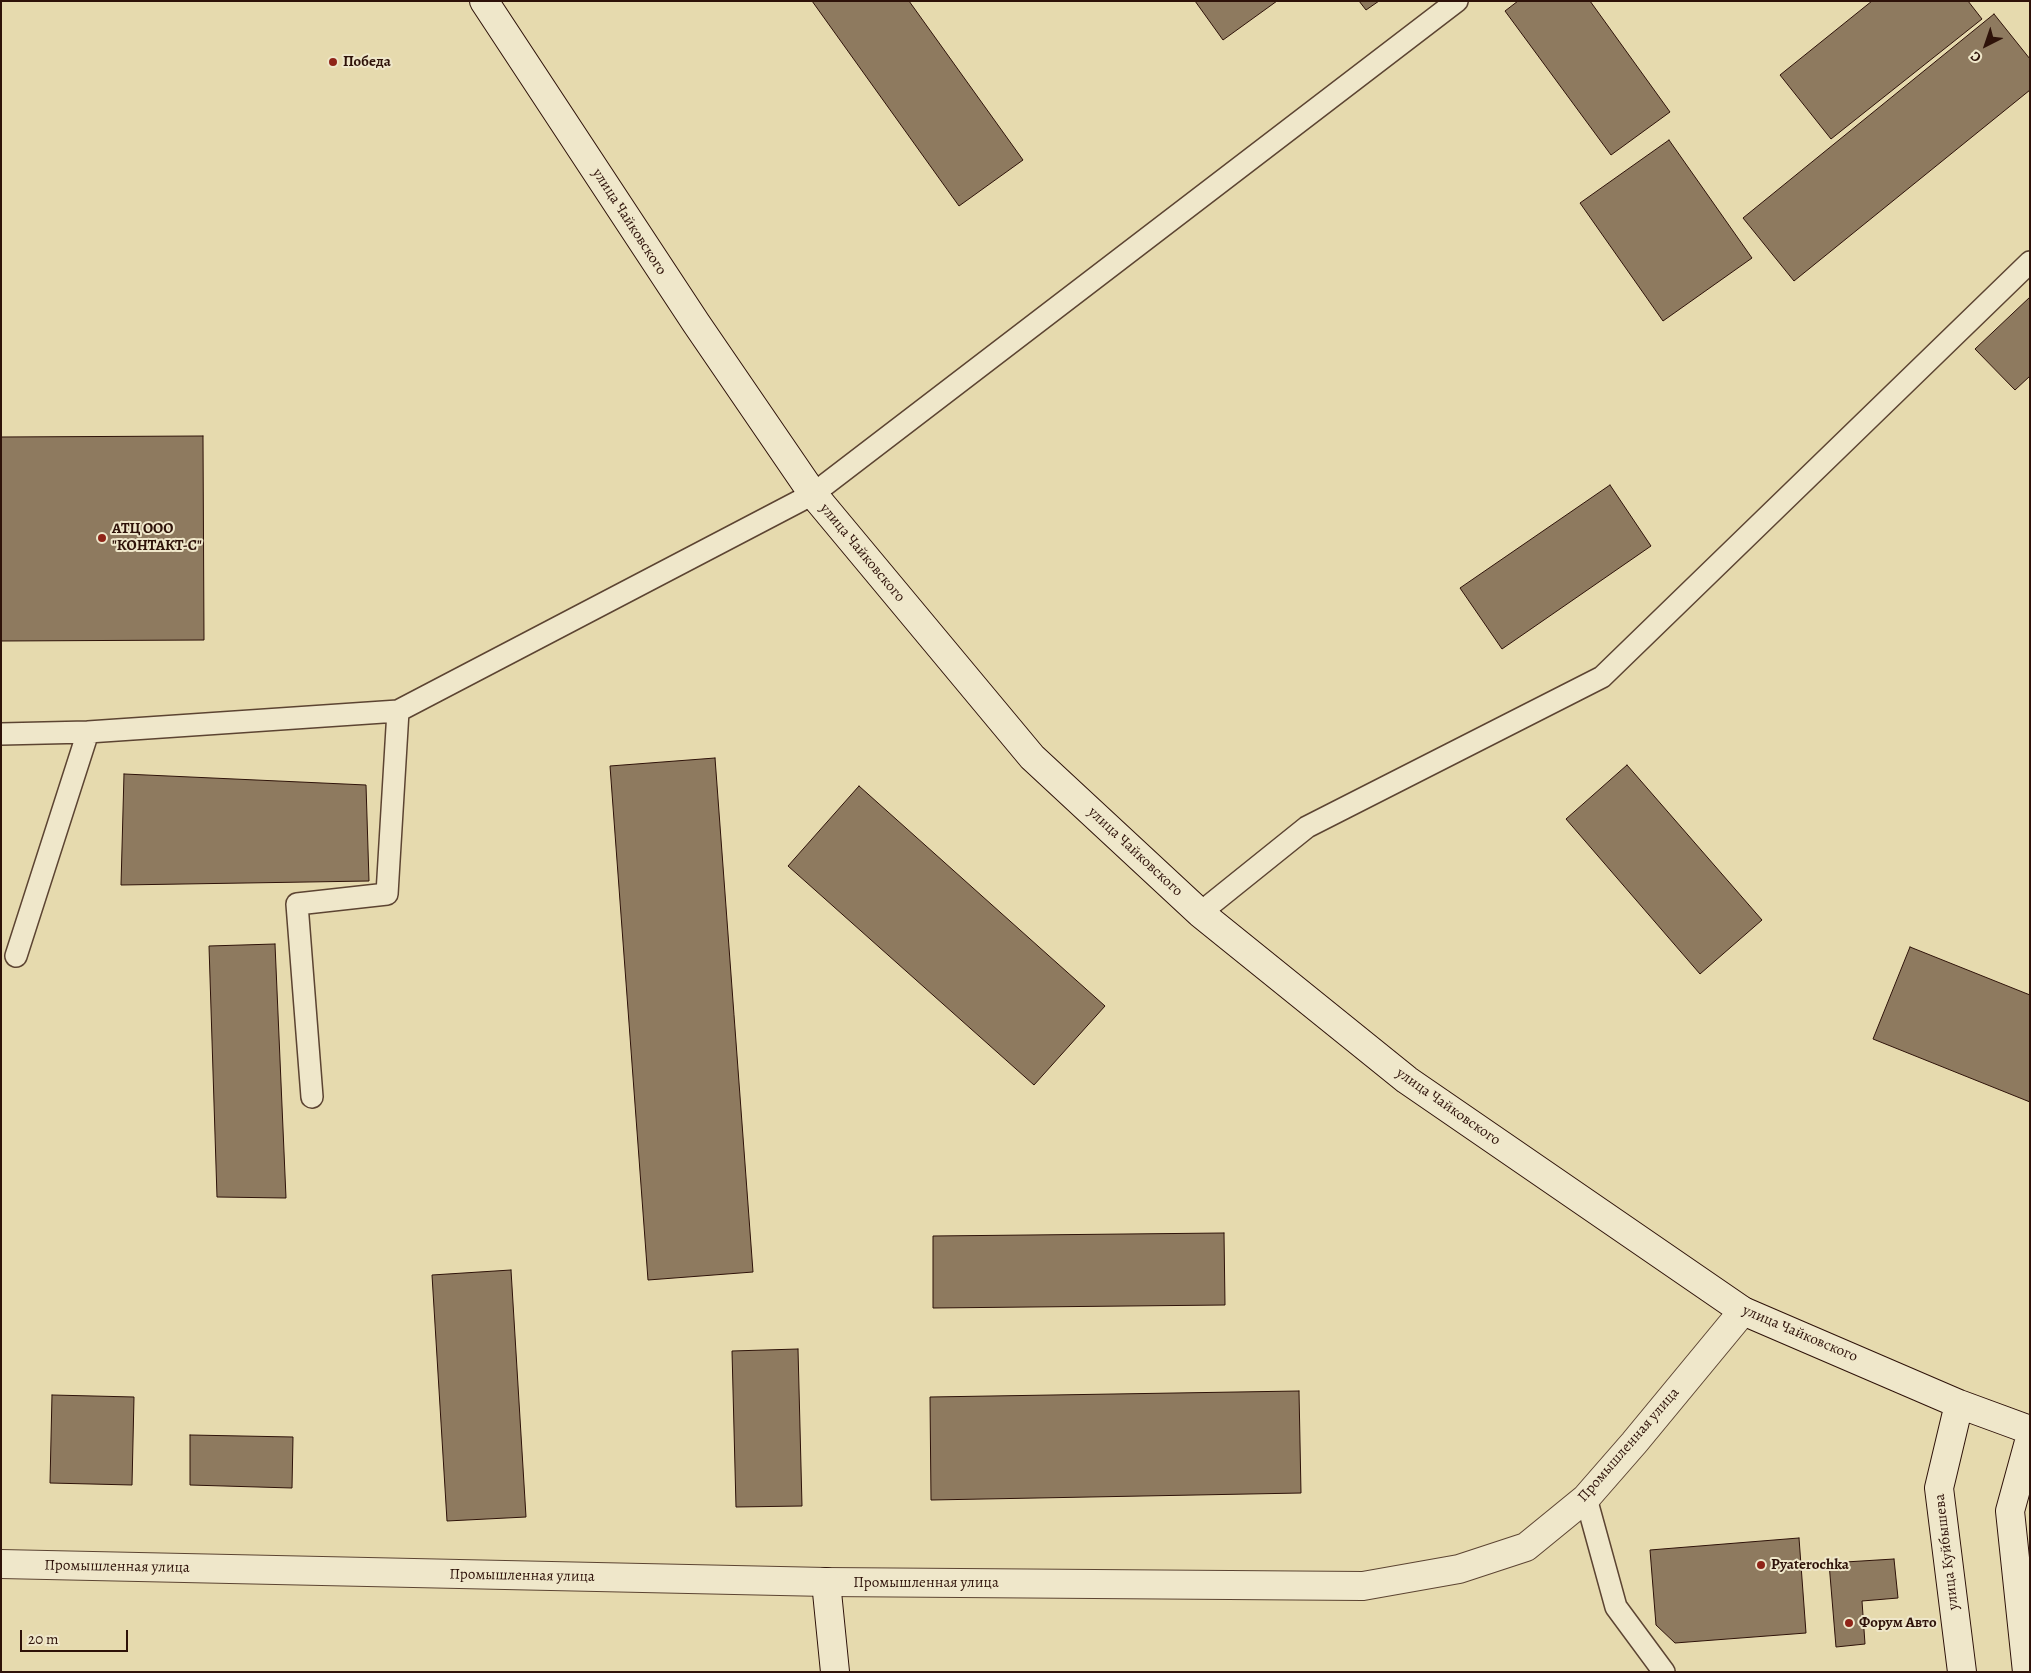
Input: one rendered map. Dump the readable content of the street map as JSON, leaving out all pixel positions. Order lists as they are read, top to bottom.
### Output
{
  "streets": {
    "main road": ["улица Чайковского", "Промышленная улица", "улица Куйбышева"]
  },
  "crossings": [
    ["улица Чайковского", "Промышленная улица"],
    ["улица Чайковского", "улица Куйбышева"]
  ],
  "places": [
    "Победа",
    "АТЦ ООО \"КОНТАКТ-С\"",
    "Pyaterochka",
    "Форум Авто"
  ],
  "scale_bar": "20 m",
  "north": "bottom left"
}
